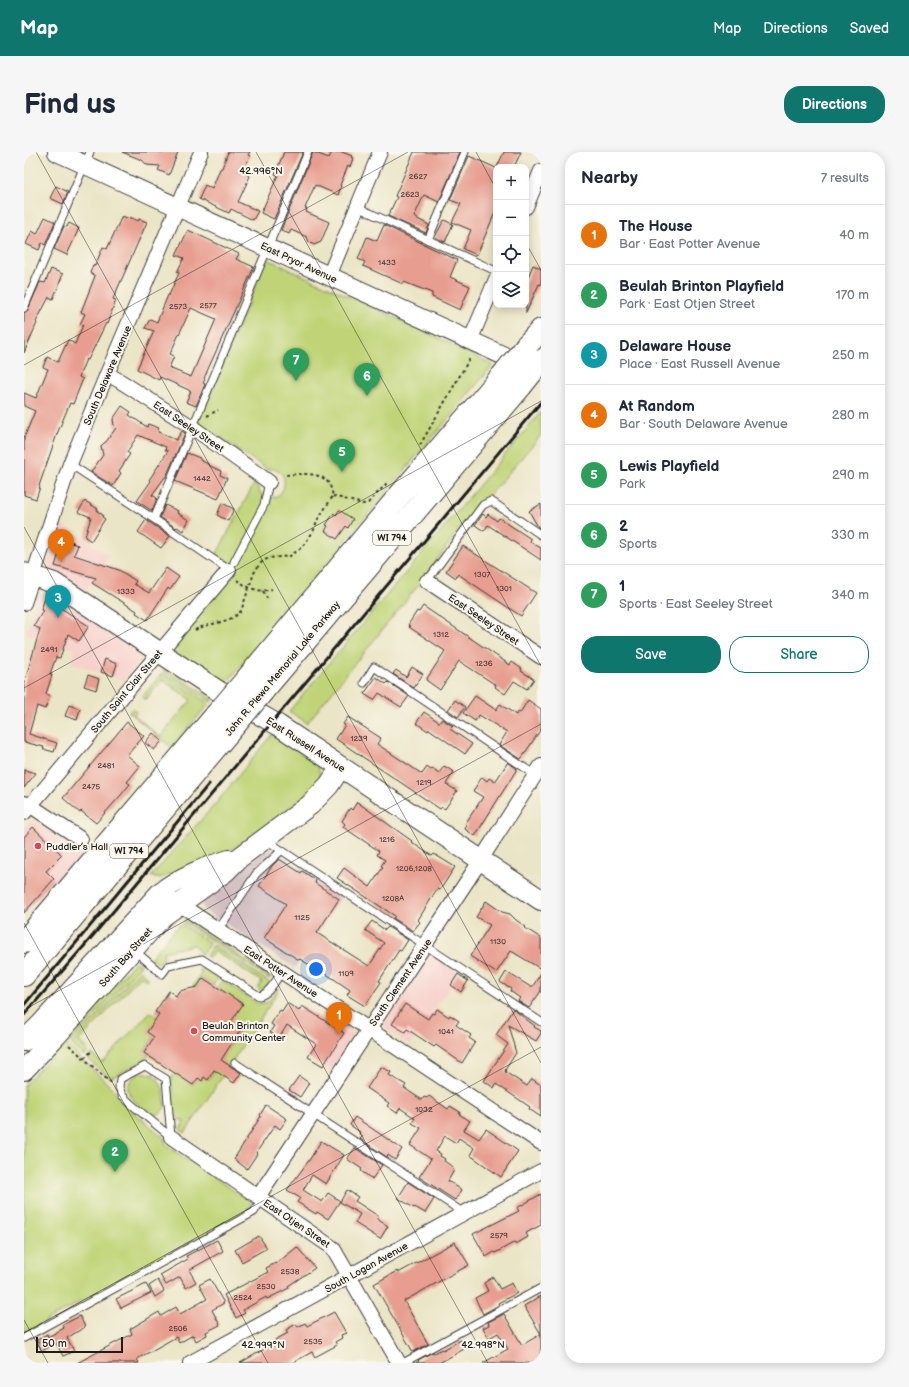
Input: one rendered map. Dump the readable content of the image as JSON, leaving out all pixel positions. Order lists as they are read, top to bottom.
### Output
{
  "streets": {
    "main road": [
      "WI 794",
      "John R. Plewa Memorial Lake Parkway",
      "East Russell Avenue",
      "South Bay Street"
    ],
    "street": [
      "East Pryor Avenue",
      "South Delaware Avenue",
      "East Seeley Street",
      "South Saint Clair Street",
      "East Potter Avenue",
      "South Clement Avenue",
      "East Otjen Street",
      "South Logan Avenue"
    ]
  },
  "crossings": [
    ["East Pryor Avenue", "South Delaware Avenue"],
    ["South Delaware Avenue", "East Seeley Street"],
    ["South Delaware Avenue", "East Russell Avenue"],
    ["South Saint Clair Street", "East Russell Avenue"],
    ["East Russell Avenue", "South Bay Street"],
    ["East Russell Avenue", "South Clement Avenue"],
    ["South Bay Street", "East Potter Avenue"],
    ["East Potter Avenue", "South Clement Avenue"],
    ["South Clement Avenue", "East Otjen Street"],
    ["East Otjen Street", "South Logan Avenue"]
  ],
  "places": ["Puddler’s Hall", "Beulah Brinton Community Center"],
  "house_numbers": [
    "2627",
    "2623",
    "1433",
    "2577",
    "2573",
    "1442",
    "1307",
    "1301",
    "1333",
    "1312",
    "2491",
    "1236",
    "1239",
    "2481",
    "1219",
    "2475",
    "1216",
    "1206,1208",
    "1208A",
    "1125",
    "1130",
    "1109",
    "1041",
    "1032",
    "2579",
    "2538",
    "2530",
    "2524",
    "2506",
    "2535"
  ],
  "scale_bar": "50 m",
  "page": {
    "header": "Map",
    "nav": ["Map", "Directions", "Saved"],
    "buttons": [
      "Directions",
      ["Save", "Share"]
    ],
    "title": "Find us",
    "heading": ["Nearby", "7 results"],
    "map_buttons": ["+", "−"],
    "list": [
      {
        "mark": "1",
        "name": "The House",
        "note": "Bar · East Potter Avenue",
        "value": "40 m"
      },
      {
        "mark": "2",
        "name": "Beulah Brinton Playfield",
        "note": "Park · East Otjen Street",
        "value": "170 m"
      },
      {
        "mark": "3",
        "name": "Delaware House",
        "note": "Place · East Russell Avenue",
        "value": "250 m"
      },
      {
        "mark": "4",
        "name": "At Random",
        "note": "Bar · South Delaware Avenue",
        "value": "280 m"
      },
      {
        "mark": "5",
        "name": "Lewis Playfield",
        "note": "Park",
        "value": "290 m"
      },
      {
        "mark": "6",
        "name": "2",
        "note": "Sports",
        "value": "330 m"
      },
      {
        "mark": "7",
        "name": "1",
        "note": "Sports · East Seeley Street",
        "value": "340 m"
      }
    ],
    "pins": [
      "7",
      "6",
      "5",
      "4",
      "3",
      "1",
      "2"
    ],
    "scale": "50 m"
  },
  "coordinates": ["42.996°N", "42.999°N", "42.998°N"]
}
